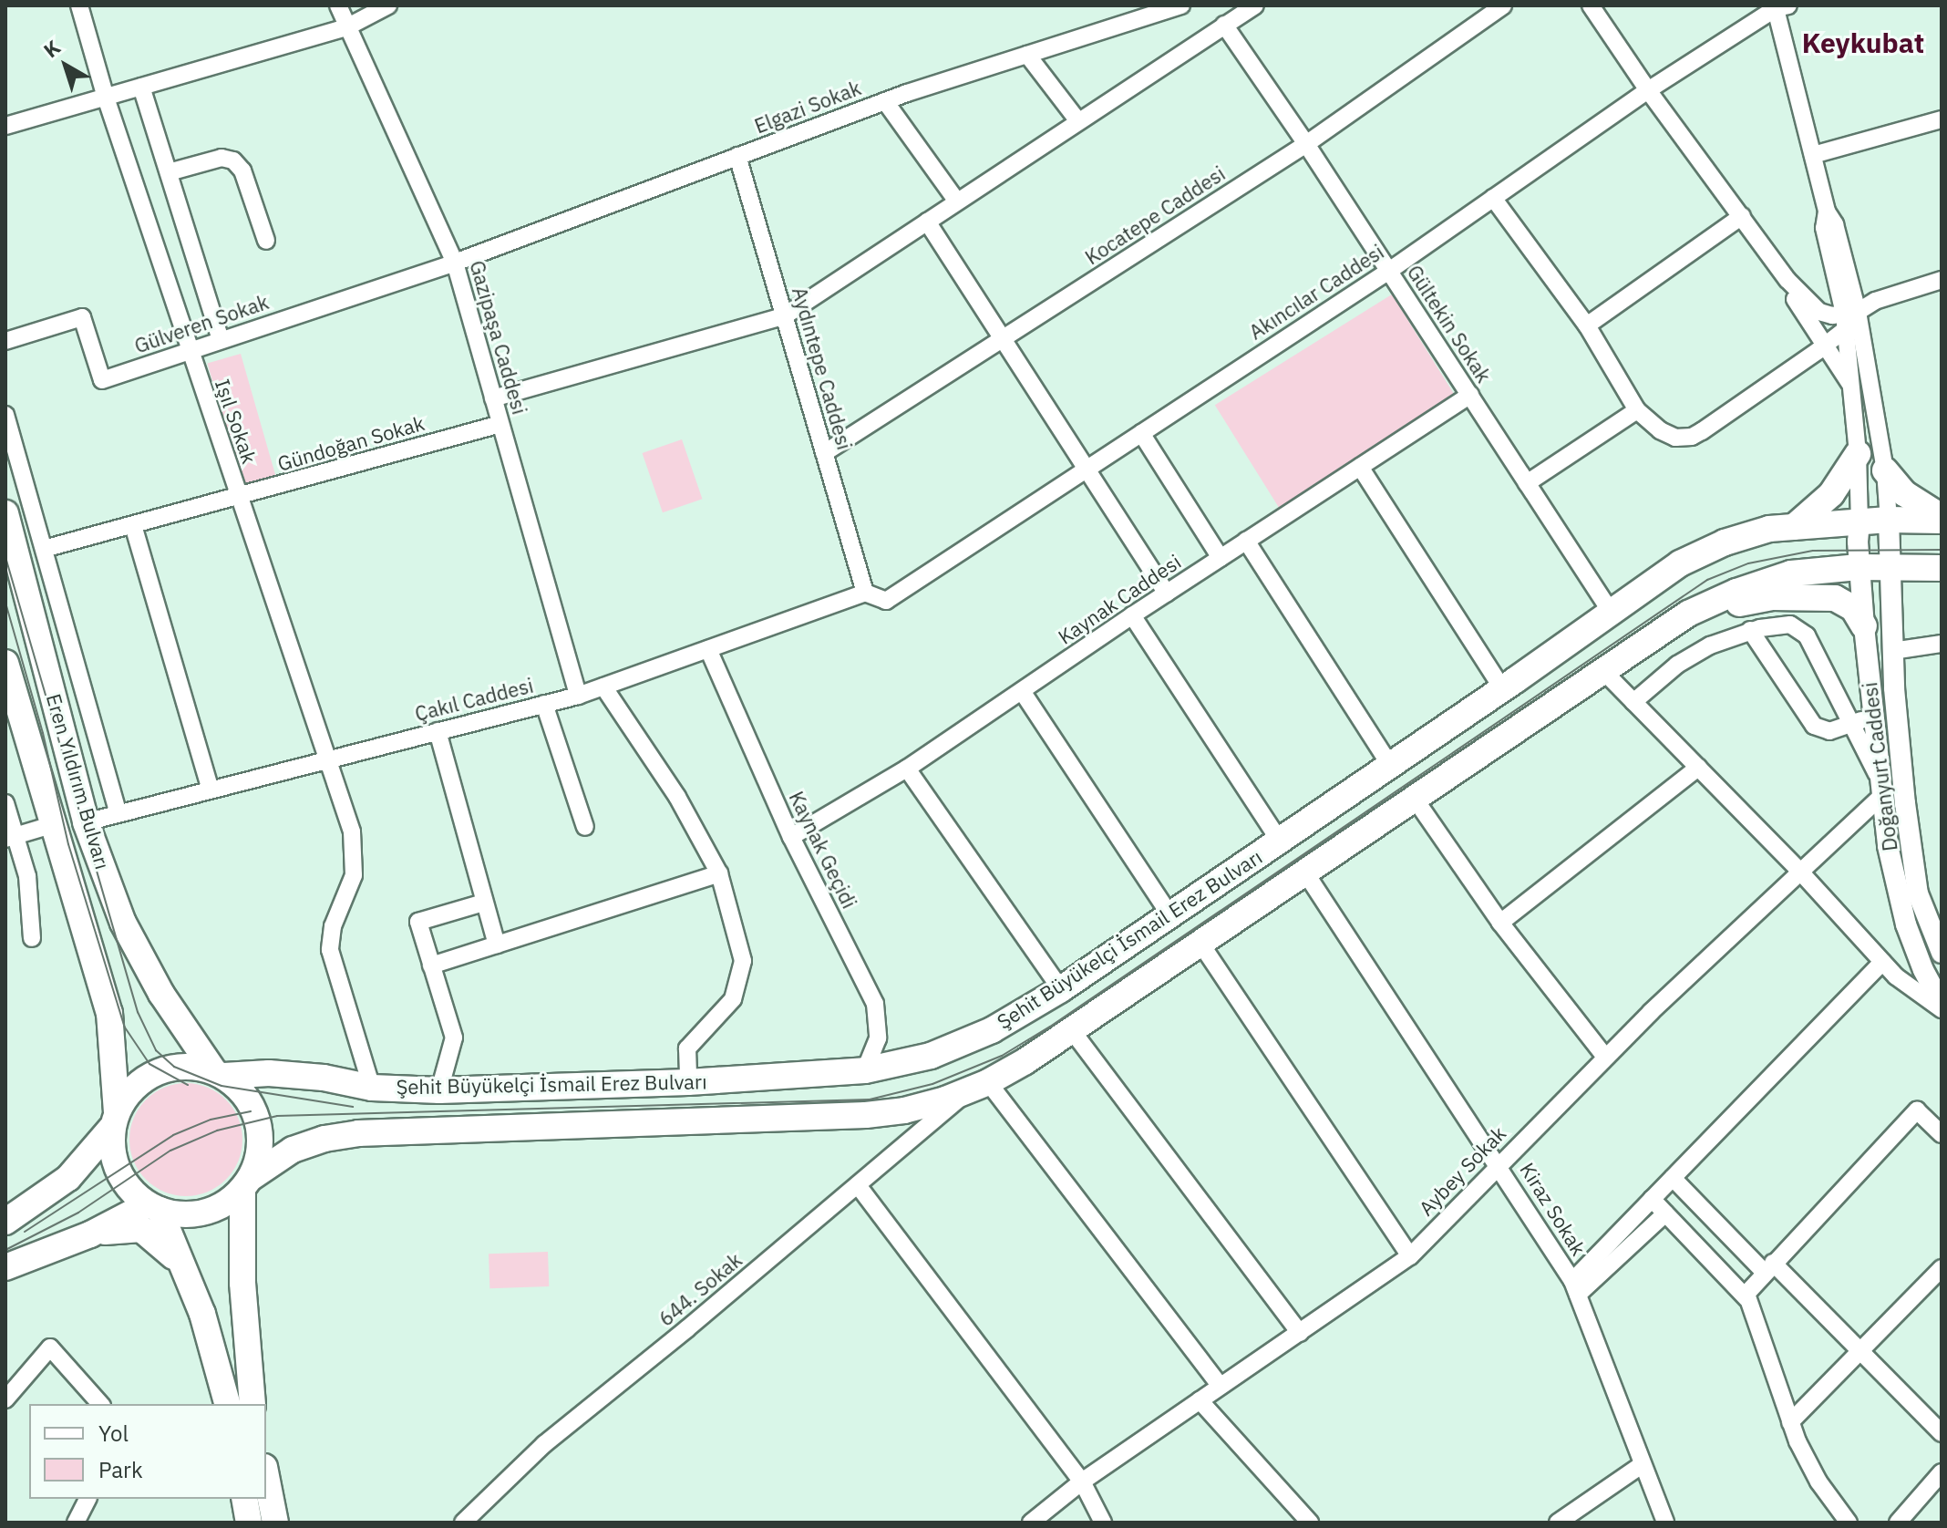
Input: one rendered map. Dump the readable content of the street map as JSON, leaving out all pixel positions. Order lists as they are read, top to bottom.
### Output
{
  "streets": {
    "main road": ["Eren Yıldırım Bulvarı", "Şehit Büyükelçi İsmail Erez Bulvarı"],
    "street": [
      "Elgazi Sokak",
      "Kocatepe Caddesi",
      "Akıncılar Caddesi",
      "Gülveren Sokak",
      "Gültekin Sokak",
      "Gazipaşa Caddesi",
      "Aydıntepe Caddesi",
      "Işıl Sokak",
      "Gündoğan Sokak",
      "Kaynak Caddesi",
      "Çakıl Caddesi",
      "Doğanyurt Caddesi",
      "Kaynak Geçidi",
      "Aybey Sokak",
      "Kiraz Sokak",
      "644. Sokak"
    ]
  },
  "crossings": [
    ["Elgazi Sokak", "Gülveren Sokak"],
    ["Elgazi Sokak", "Gazipaşa Caddesi"],
    ["Elgazi Sokak", "Aydıntepe Caddesi"],
    ["Kocatepe Caddesi", "Gültekin Sokak"],
    ["Kocatepe Caddesi", "Aydıntepe Caddesi"],
    ["Akıncılar Caddesi", "Gültekin Sokak"],
    ["Akıncılar Caddesi", "Aydıntepe Caddesi"],
    ["Akıncılar Caddesi", "Çakıl Caddesi"],
    ["Gülveren Sokak", "Gazipaşa Caddesi"],
    ["Gülveren Sokak", "Işıl Sokak"],
    ["Gültekin Sokak", "Kaynak Caddesi"],
    ["Gültekin Sokak", "Şehit Büyükelçi İsmail Erez Bulvarı"],
    ["Gazipaşa Caddesi", "Gündoğan Sokak"],
    ["Gazipaşa Caddesi", "Çakıl Caddesi"],
    ["Aydıntepe Caddesi", "Çakıl Caddesi"],
    ["Işıl Sokak", "Gündoğan Sokak"],
    ["Işıl Sokak", "Çakıl Caddesi"],
    ["Işıl Sokak", "Şehit Büyükelçi İsmail Erez Bulvarı"],
    ["Kaynak Caddesi", "Kaynak Geçidi"],
    ["Çakıl Caddesi", "Eren Yıldırım Bulvarı"],
    ["Çakıl Caddesi", "Kaynak Geçidi"],
    ["Doğanyurt Caddesi", "Şehit Büyükelçi İsmail Erez Bulvarı"],
    ["Doğanyurt Caddesi", "Aybey Sokak"],
    ["Eren Yıldırım Bulvarı", "Şehit Büyükelçi İsmail Erez Bulvarı"],
    ["Kaynak Geçidi", "Şehit Büyükelçi İsmail Erez Bulvarı"],
    ["Şehit Büyükelçi İsmail Erez Bulvarı", "Kiraz Sokak"],
    ["Şehit Büyükelçi İsmail Erez Bulvarı", "644. Sokak"],
    ["Aybey Sokak", "Kiraz Sokak"]
  ],
  "districts": ["Keykubat"],
  "legend": ["Yol", "Park"],
  "north": "top left"
}
